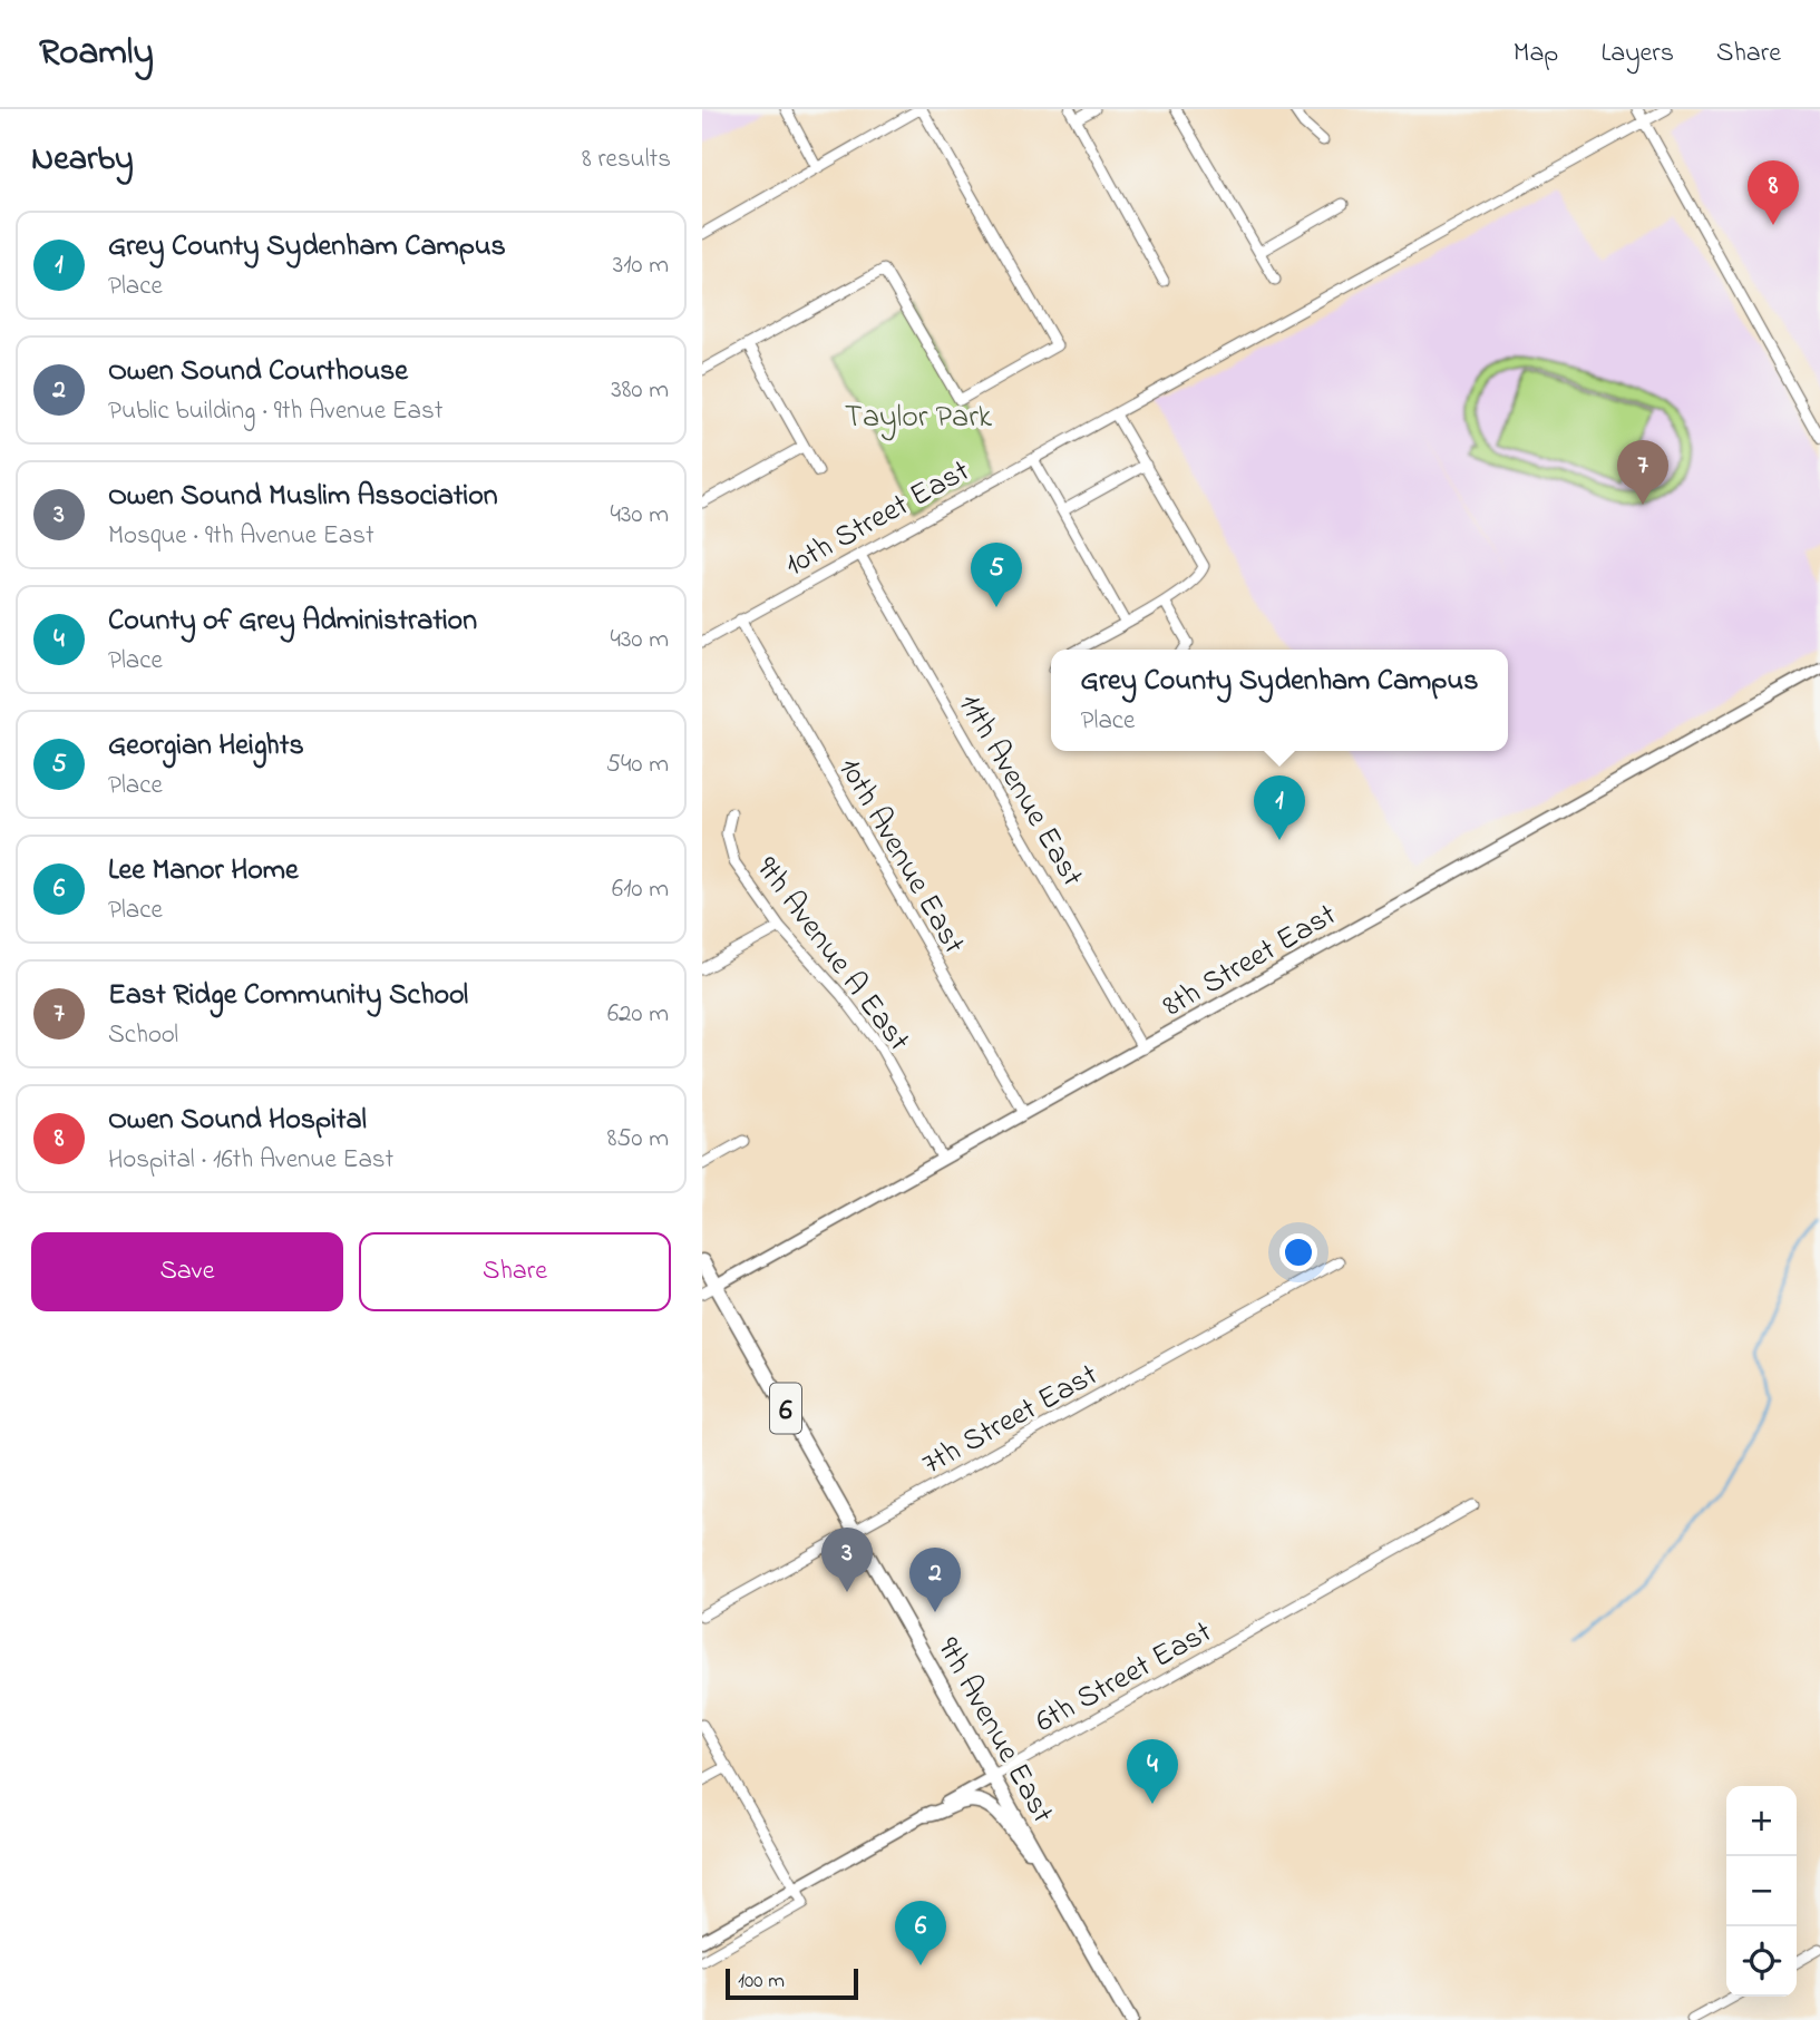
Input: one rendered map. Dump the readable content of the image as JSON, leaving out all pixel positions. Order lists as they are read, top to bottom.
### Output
{
  "streets": {
    "highway": ["6", "9th Avenue East"],
    "main road": ["8th Street East", "6th Street East"],
    "street": [
      "10th Street East",
      "11th Avenue East",
      "10th Avenue East",
      "9th Avenue A East",
      "7th Street East"
    ]
  },
  "crossings": [
    ["10th Street East", "11th Avenue East"],
    ["10th Street East", "10th Avenue East"],
    ["11th Avenue East", "8th Street East"],
    ["10th Avenue East", "8th Street East"],
    ["9th Avenue A East", "8th Street East"],
    ["8th Street East", "9th Avenue East"],
    ["7th Street East", "9th Avenue East"],
    ["6th Street East", "9th Avenue East"]
  ],
  "parks": ["Taylor Park"],
  "scale_bar": "100 m",
  "page": {
    "header": "Roamly",
    "nav": ["Map", "Layers", "Share"],
    "heading": ["Nearby", "8 results"],
    "pins": [
      "8",
      "7",
      "5",
      "1",
      "3",
      "2",
      "4",
      "6"
    ],
    "list": [
      {
        "mark": "1",
        "name": "Grey County Sydenham Campus",
        "note": "Place",
        "value": "310 m"
      },
      {
        "mark": "2",
        "name": "Owen Sound Courthouse",
        "note": "Public building · 9th Avenue East",
        "value": "380 m"
      },
      {
        "mark": "3",
        "name": "Owen Sound Muslim Association",
        "note": "Mosque · 9th Avenue East",
        "value": "430 m"
      },
      {
        "mark": "4",
        "name": "County of Grey Administration",
        "note": "Place",
        "value": "430 m"
      },
      {
        "mark": "5",
        "name": "Georgian Heights",
        "note": "Place",
        "value": "540 m"
      },
      {
        "mark": "6",
        "name": "Lee Manor Home",
        "note": "Place",
        "value": "610 m"
      },
      {
        "mark": "7",
        "name": "East Ridge Community School",
        "note": "School",
        "value": "620 m"
      },
      {
        "mark": "8",
        "name": "Owen Sound Hospital",
        "note": "Hospital · 16th Avenue East",
        "value": "850 m"
      }
    ],
    "popup": ["Grey County Sydenham Campus", "Place"],
    "buttons": ["Save", "Share"],
    "map_buttons": ["+", "−"],
    "scale": "100 m"
  }
}
